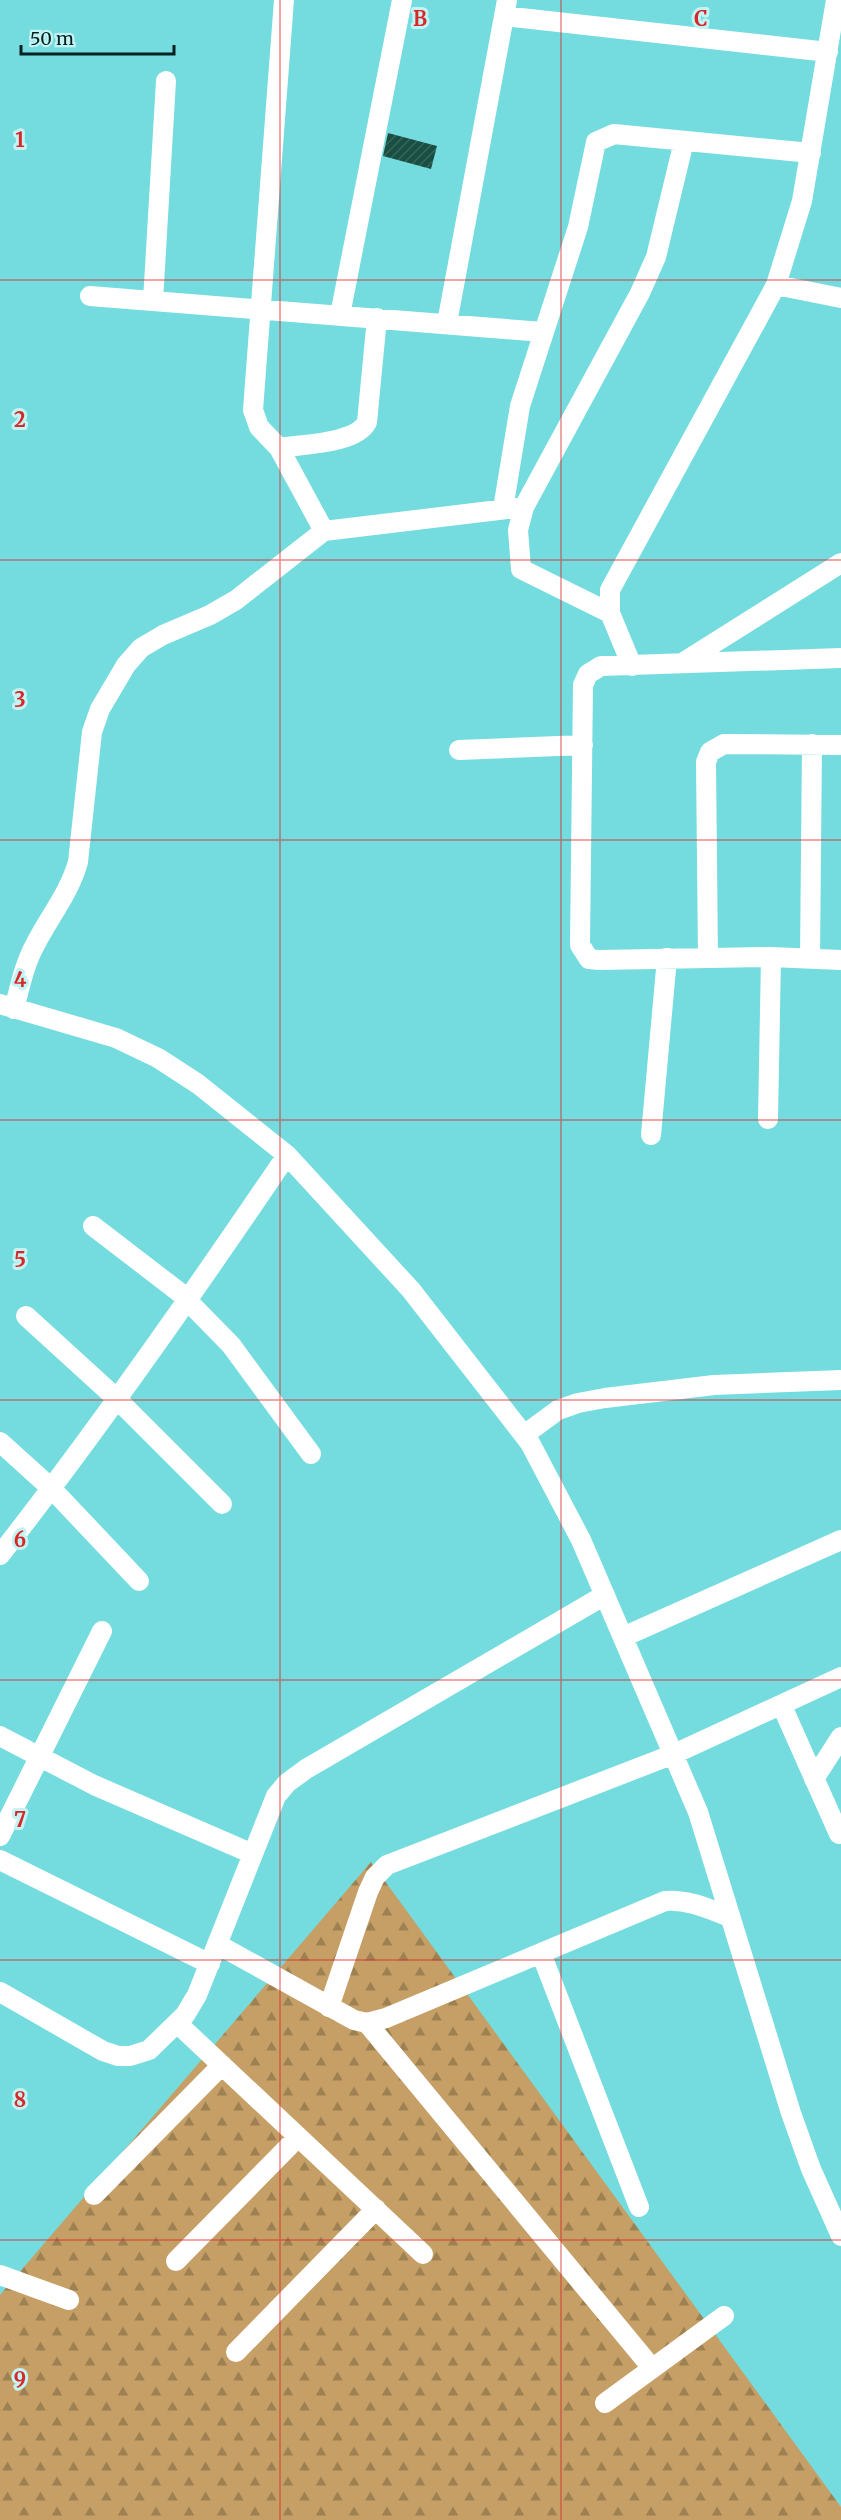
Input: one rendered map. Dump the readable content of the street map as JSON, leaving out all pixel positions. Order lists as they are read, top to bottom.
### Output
{
  "scale_bar": "50 m",
  "grid": {
    "columns": ["B", "C"],
    "rows": [
      "1",
      "2",
      "3",
      "4",
      "5",
      "6",
      "7",
      "8",
      "9"
    ]
  }
}
